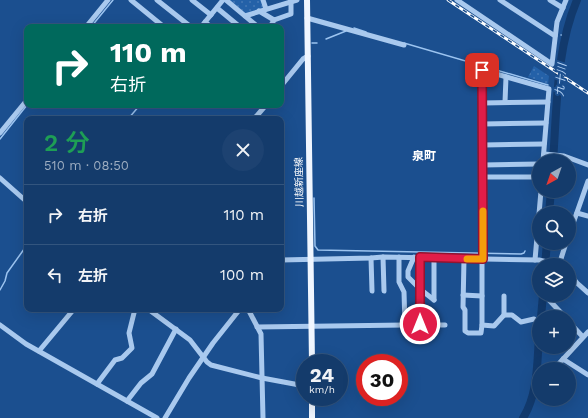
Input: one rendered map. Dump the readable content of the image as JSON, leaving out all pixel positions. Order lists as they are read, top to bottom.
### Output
{
  "streets": {
    "main road": ["川越新座線"]
  },
  "districts": ["泉町"],
  "water": ["九十川"],
  "north": "bottom left",
  "page": {
    "turn": ["110 m", "右折"],
    "heading": ["2 分", "510 m · 08:50"],
    "map_buttons": ["+", "−"],
    "list": [
      {
        "name": "右折",
        "value": "110 m"
      },
      {
        "name": "左折",
        "value": "100 m"
      }
    ],
    "speed": "24 km/h",
    "limit": "30"
  }
}
